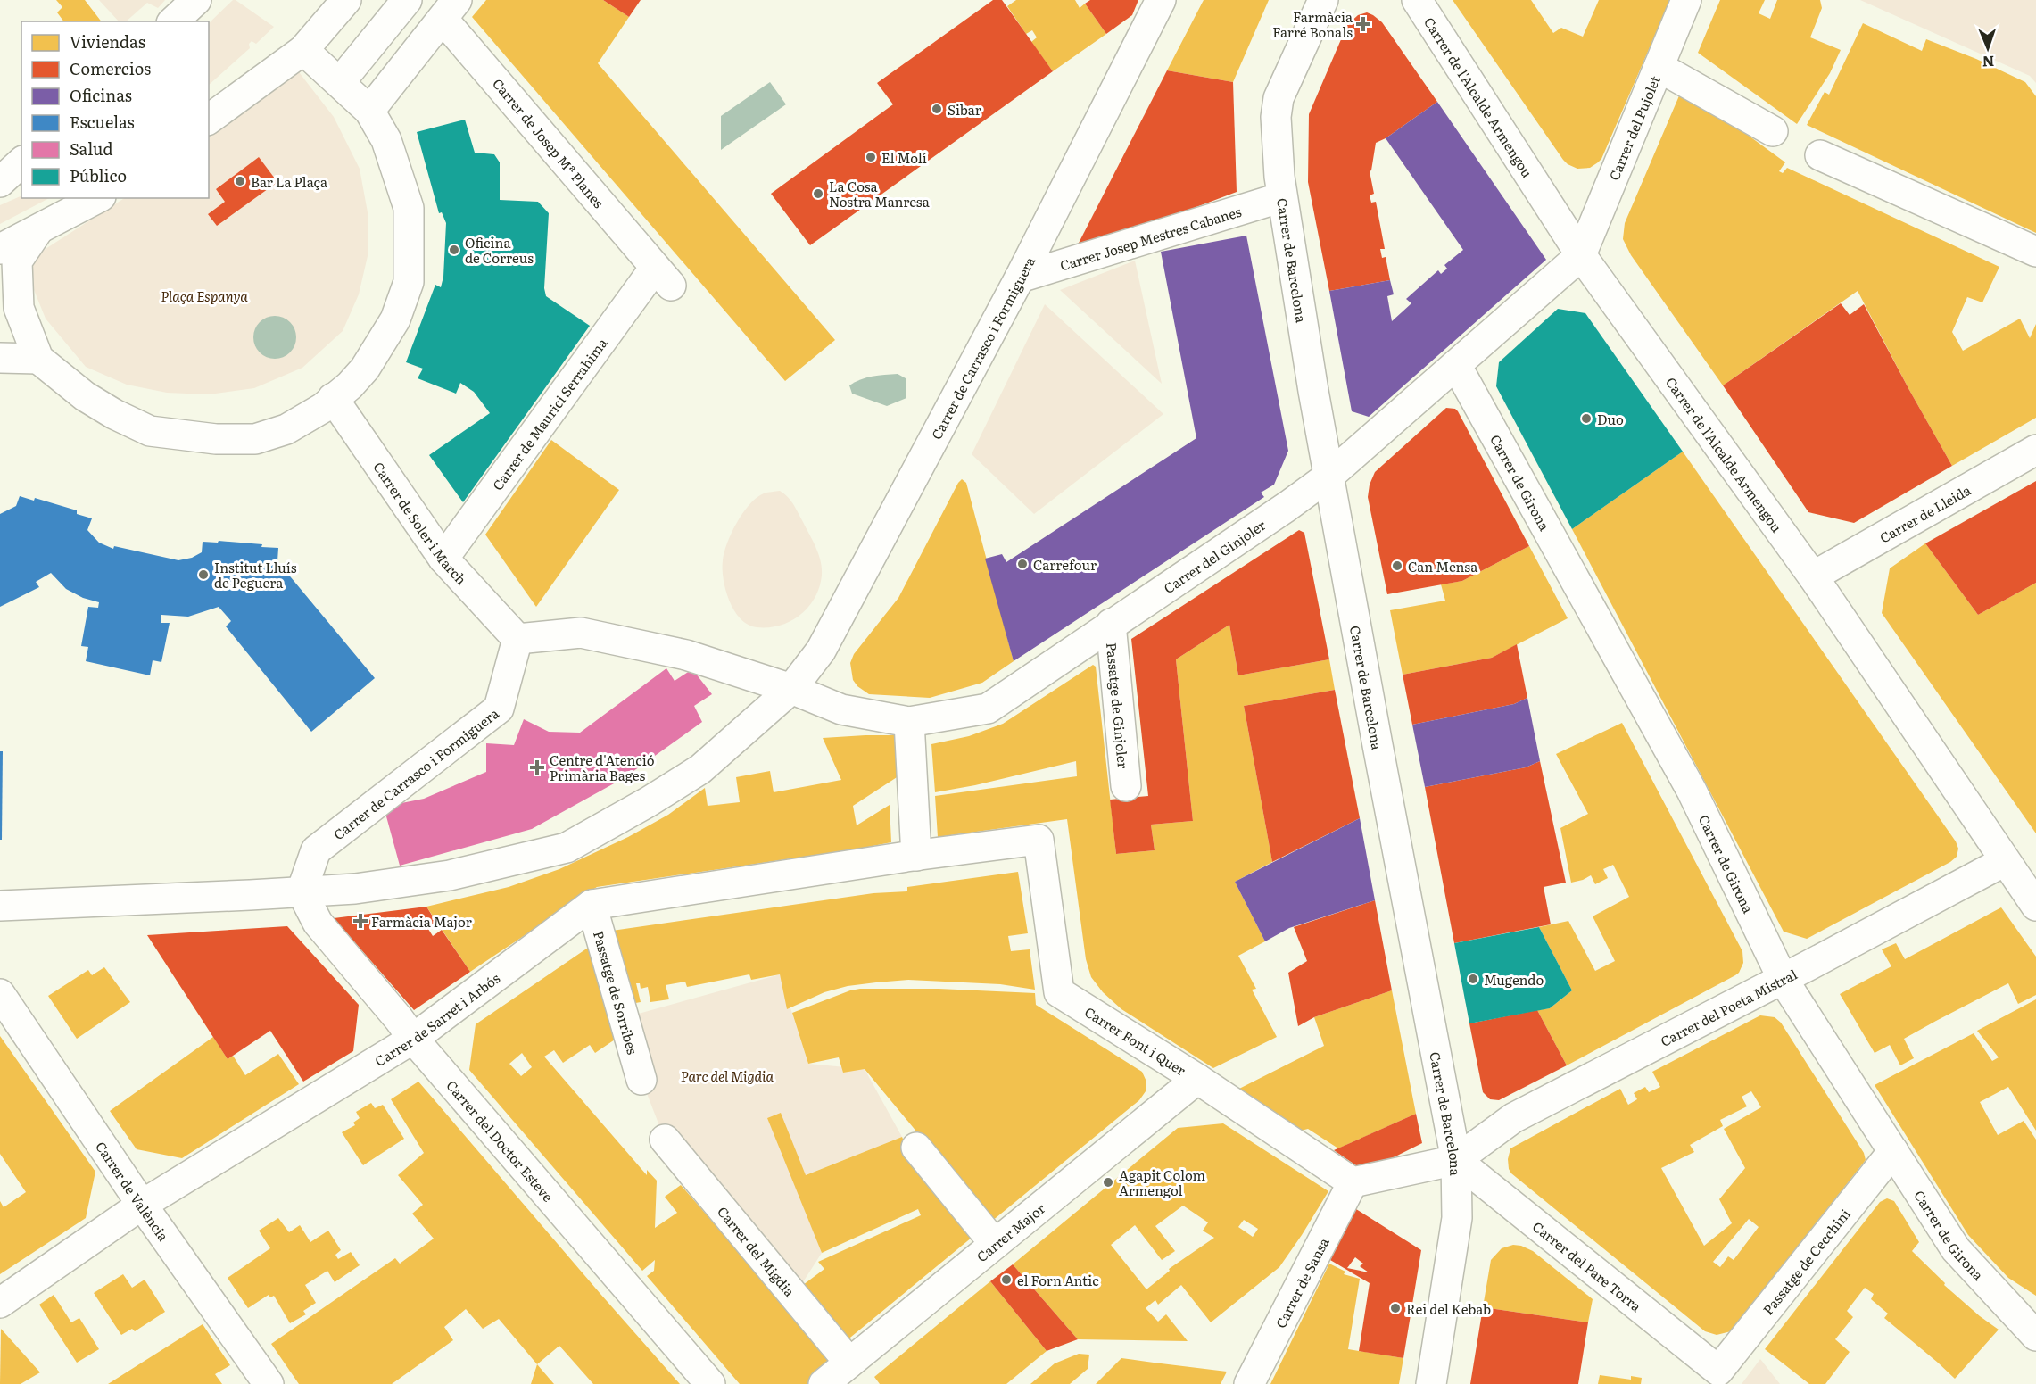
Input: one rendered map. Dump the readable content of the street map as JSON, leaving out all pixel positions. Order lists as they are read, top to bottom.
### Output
{
  "streets": {
    "street": [
      "Carrer de l'Alcalde Armengou",
      "Carrer del Pujolet",
      "Carrer de Josep Mª Planes",
      "Carrer Josep Mestres Cabanes",
      "Carrer de Barcelona",
      "Carrer de Carrasco i Formiguera",
      "Carrer de Maurici Serrahima",
      "Carrer de Girona",
      "Carrer de Lleida",
      "Carrer de Soler i March",
      "Carrer del Ginjoler",
      "Passatge de Ginjoler",
      "Passatge de Sorribes",
      "Carrer del Poeta Mistral",
      "Carrer de Sarret i Arbós",
      "Carrer Font i Quer",
      "Carrer del Doctor Esteve",
      "Carrer de València",
      "Carrer Major",
      "Carrer del Migdia",
      "Passatge de Cecchini",
      "Carrer del Pare Torra",
      "Carrer de Sansa"
    ]
  },
  "crossings": [
    ["Carrer de l'Alcalde Armengou", "Carrer del Pujolet"],
    ["Carrer de l'Alcalde Armengou", "Carrer de Lleida"],
    ["Carrer de l'Alcalde Armengou", "Carrer del Ginjoler"],
    ["Carrer de l'Alcalde Armengou", "Carrer del Poeta Mistral"],
    ["Carrer del Pujolet", "Carrer del Ginjoler"],
    ["Carrer de Josep Mª Planes", "Carrer de Maurici Serrahima"],
    ["Carrer Josep Mestres Cabanes", "Carrer de Barcelona"],
    ["Carrer Josep Mestres Cabanes", "Carrer de Carrasco i Formiguera"],
    ["Carrer de Barcelona", "Carrer del Ginjoler"],
    ["Carrer de Barcelona", "Carrer del Poeta Mistral"],
    ["Carrer de Barcelona", "Carrer del Pare Torra"],
    ["Carrer de Carrasco i Formiguera", "Carrer de Soler i March"],
    ["Carrer de Carrasco i Formiguera", "Carrer del Ginjoler"],
    ["Carrer de Carrasco i Formiguera", "Carrer del Doctor Esteve"],
    ["Carrer de Maurici Serrahima", "Carrer de Soler i March"],
    ["Carrer de Girona", "Carrer del Ginjoler"],
    ["Carrer de Girona", "Carrer del Poeta Mistral"],
    ["Carrer de Girona", "Passatge de Cecchini"],
    ["Carrer del Ginjoler", "Passatge de Ginjoler"],
    ["Passatge de Sorribes", "Carrer de Sarret i Arbós"],
    ["Carrer del Poeta Mistral", "Carrer del Pare Torra"],
    ["Carrer de Sarret i Arbós", "Carrer Font i Quer"],
    ["Carrer de Sarret i Arbós", "Carrer del Doctor Esteve"],
    ["Carrer de Sarret i Arbós", "Carrer de València"],
    ["Carrer Font i Quer", "Carrer Major"],
    ["Carrer Font i Quer", "Carrer de Sansa"],
    ["Carrer Major", "Carrer del Migdia"],
    ["Passatge de Cecchini", "Carrer del Pare Torra"]
  ],
  "parks": ["Plaça Espanya", "Parc del Migdia"],
  "places": {
    "health": ["Farmàcia Farré Bonals", "Centre d'Atenció Primària Bages", "Farmàcia Major"],
    "other": [
      "Sibar",
      "El Molí",
      "Bar La Plaça",
      "La Cosa Nostra Manresa",
      "Oficina de Correus",
      "Duo",
      "Carrefour",
      "Can Mensa",
      "Institut Lluís de Peguera",
      "Mugendo",
      "Agapit Colom Armengol",
      "el Forn Antic",
      "Rei del Kebab"
    ]
  },
  "legend": [
    "Viviendas",
    "Comercios",
    "Oficinas",
    "Escuelas",
    "Salud",
    "Público"
  ],
  "north": "bottom"
}
